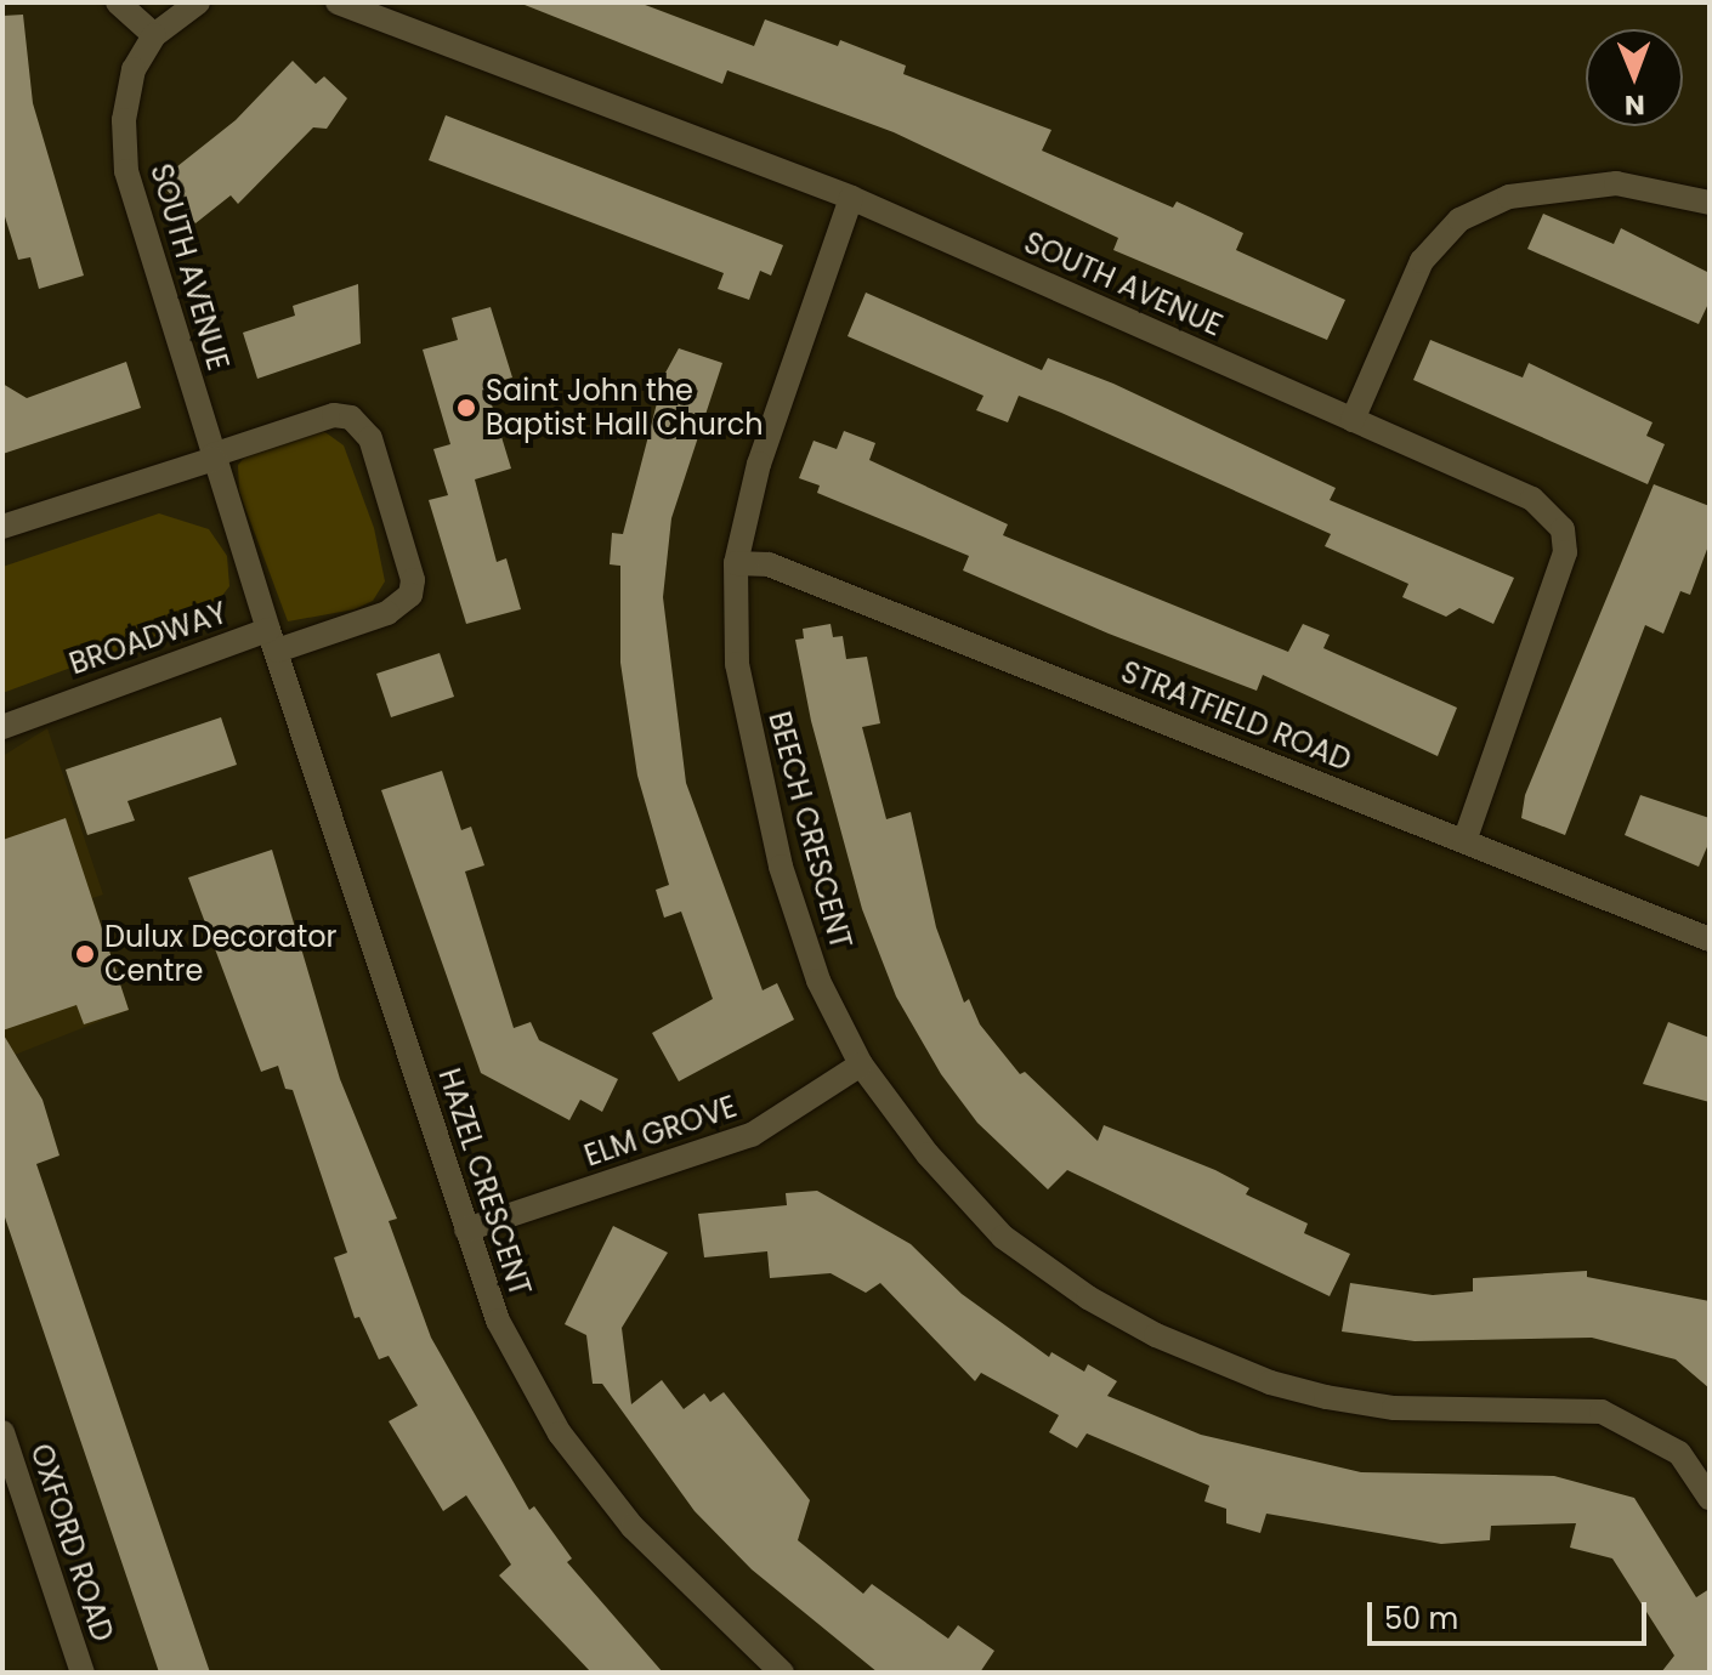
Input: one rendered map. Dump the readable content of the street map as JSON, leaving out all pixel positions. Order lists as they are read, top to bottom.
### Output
{
  "streets": {
    "street": [
      "SOUTH AVENUE",
      "BROADWAY",
      "STRATFIELD ROAD",
      "BEECH CRESCENT",
      "ELM GROVE",
      "HAZEL CRESCENT",
      "OXFORD ROAD"
    ]
  },
  "crossings": [
    ["SOUTH AVENUE", "BROADWAY"],
    ["SOUTH AVENUE", "STRATFIELD ROAD"],
    ["SOUTH AVENUE", "BEECH CRESCENT"],
    ["BROADWAY", "HAZEL CRESCENT"],
    ["STRATFIELD ROAD", "BEECH CRESCENT"],
    ["BEECH CRESCENT", "ELM GROVE"],
    ["ELM GROVE", "HAZEL CRESCENT"]
  ],
  "places": ["Saint John the Baptist Hall Church", "Dulux Decorator Centre"],
  "scale_bar": "50 m",
  "north": "bottom"
}
